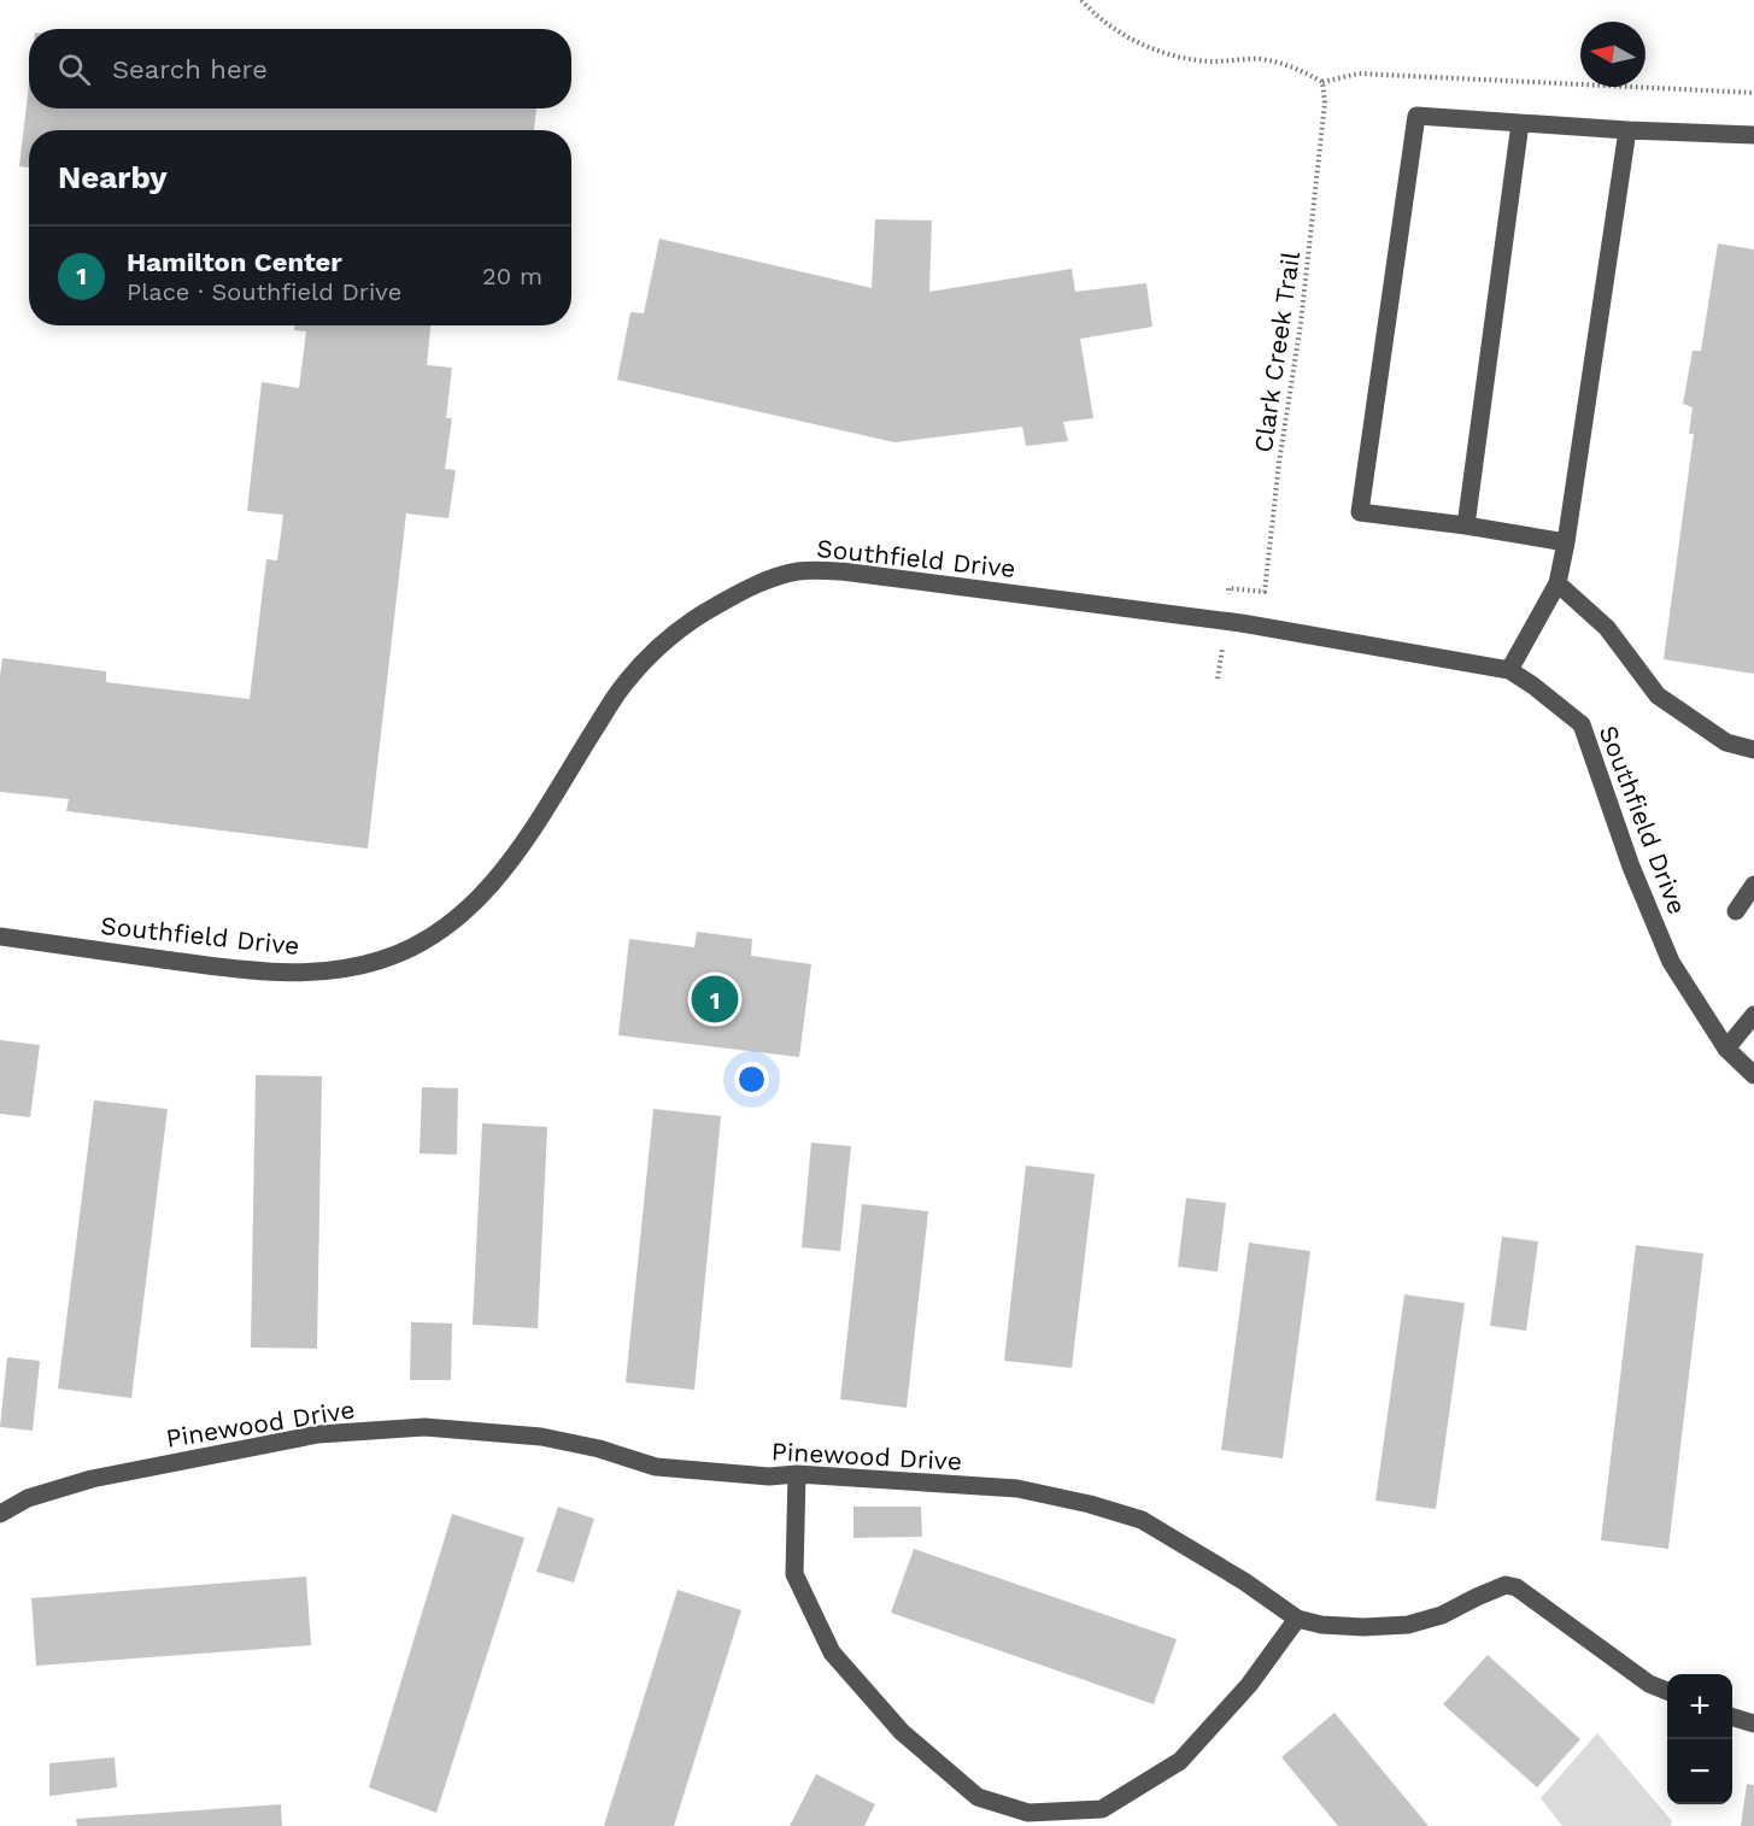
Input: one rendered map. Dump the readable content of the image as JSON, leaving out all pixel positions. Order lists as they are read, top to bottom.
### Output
{
  "streets": {
    "street": ["Southfield Drive", "Pinewood Drive"],
    "path": ["Clark Creek Trail"]
  },
  "north": "left",
  "page": {
    "search": "Search here",
    "heading": "Nearby",
    "list": [
      {
        "mark": "1",
        "name": "Hamilton Center",
        "note": "Place · Southfield Drive",
        "value": "20 m"
      }
    ],
    "pins": "1",
    "map_buttons": ["+", "−"]
  }
}
